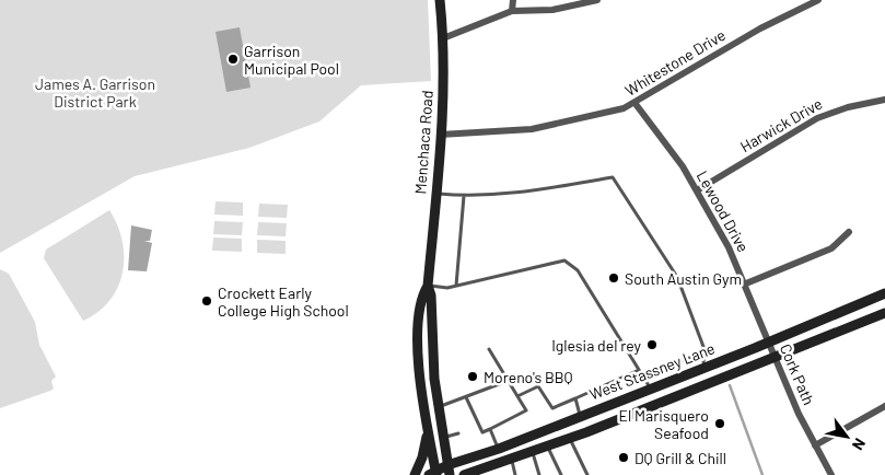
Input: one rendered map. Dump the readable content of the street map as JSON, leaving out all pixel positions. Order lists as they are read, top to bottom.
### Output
{
  "streets": {
    "main road": ["Menchaca Road", "West Stassney Lane"],
    "street": [
      "Whitestone Drive",
      "Harwick Drive",
      "Lewood Drive",
      "Cork Path"
    ]
  },
  "crossings": [
    ["Whitestone Drive", "Menchaca Road"],
    ["Whitestone Drive", "Lewood Drive"],
    ["Harwick Drive", "Lewood Drive"],
    ["Menchaca Road", "West Stassney Lane"],
    ["Lewood Drive", "West Stassney Lane"],
    ["Lewood Drive", "Cork Path"],
    ["West Stassney Lane", "Cork Path"]
  ],
  "parks": ["James A. Garrison District Park"],
  "places": [
    "Garrison Municipal Pool",
    "South Austin Gym",
    "Crockett Early College High School",
    "Iglesia del rey",
    "Moreno's BBQ",
    "El Marisquero Seafood",
    "DQ Grill & Chill"
  ],
  "north": "bottom right"
}
